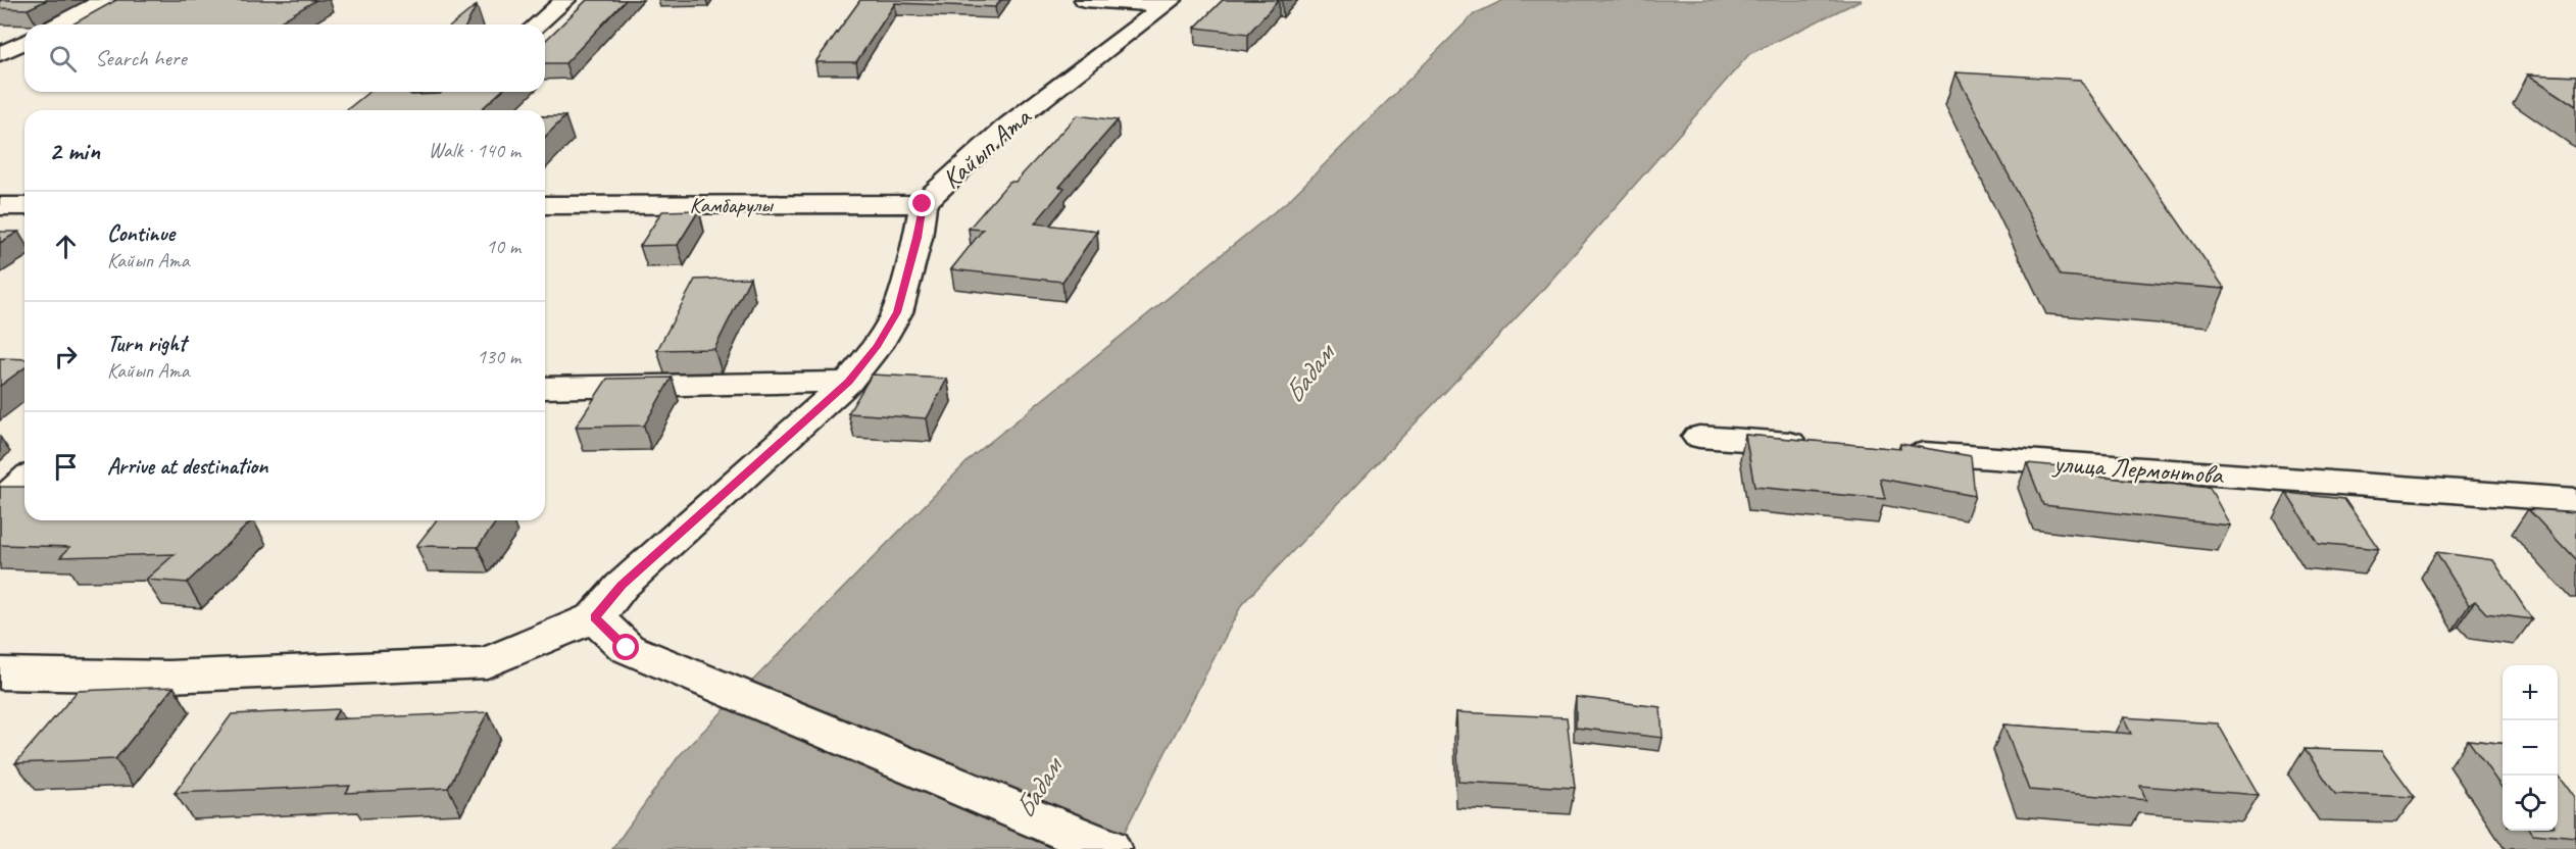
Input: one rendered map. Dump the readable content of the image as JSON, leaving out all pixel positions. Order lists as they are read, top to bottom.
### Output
{
  "streets": {
    "street": ["Кайып Ата", "Камбарулы", "улица Лермонтова"]
  },
  "crossings": [
    ["Кайып Ата", "Камбарулы"]
  ],
  "water": ["Бадам"],
  "page": {
    "search": "Search here",
    "heading": ["2 min", "Walk · 140 m"],
    "list": [
      ["Continue", "Кайып Ата", "10 m"],
      ["Turn right", "Кайып Ата", "130 m"],
      "Arrive at destination"
    ],
    "map_buttons": ["+", "−"]
  }
}
